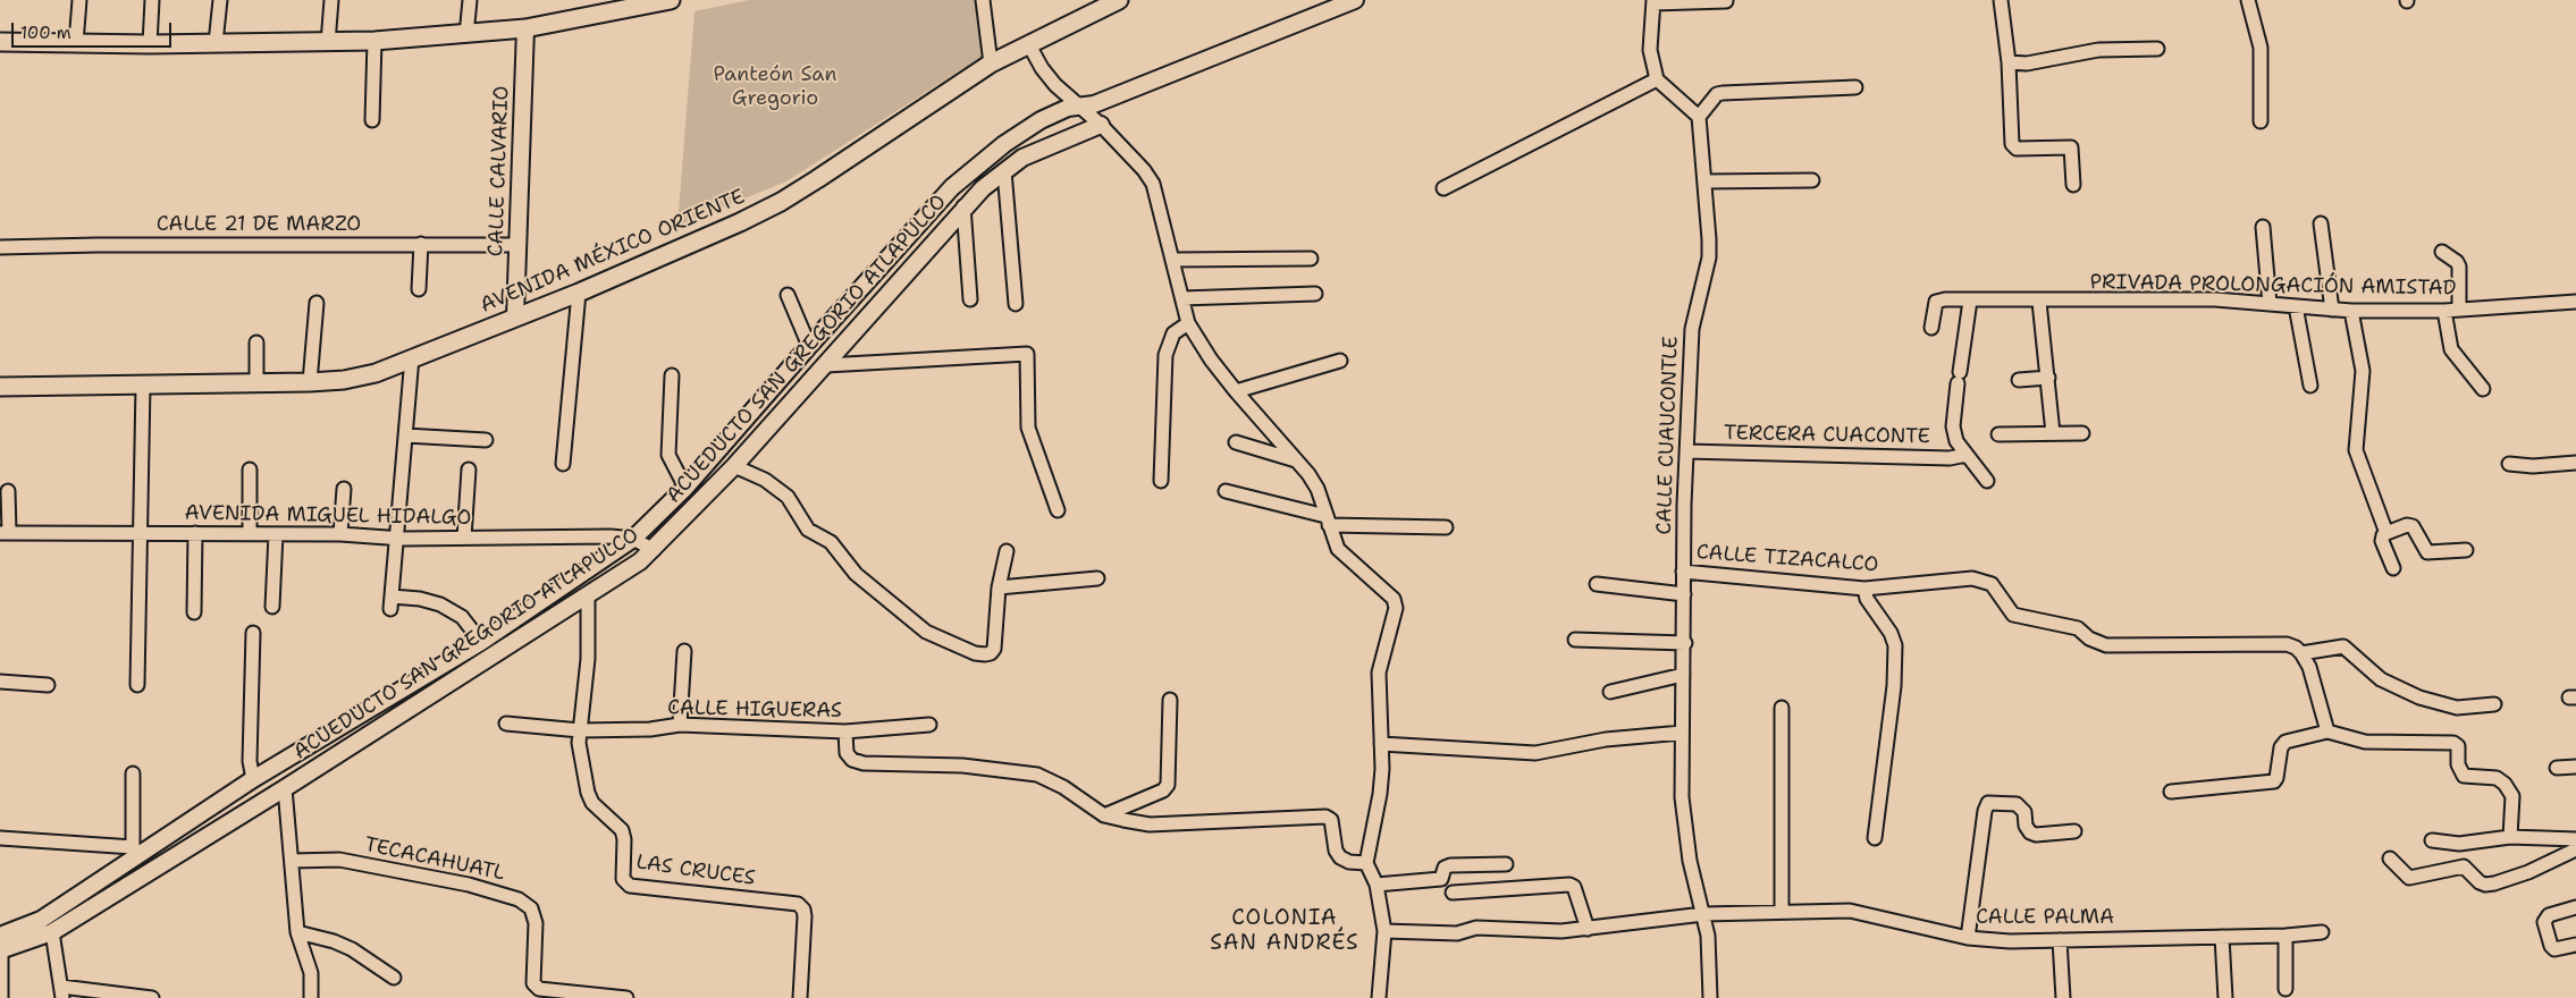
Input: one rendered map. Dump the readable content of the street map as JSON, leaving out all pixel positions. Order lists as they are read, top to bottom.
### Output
{
  "streets": {
    "main road": ["AVENIDA MÉXICO ORIENTE"],
    "street": [
      "CALLE CALVARIO",
      "CALLE 21 DE MARZO",
      "PRIVADA PROLONGACIÓN AMISTAD",
      "ACUEDUCTO SAN GREGORIO ATLAPULCO",
      "CALLE CUAUCONTLE",
      "TERCERA CUACONTE",
      "AVENIDA MIGUEL HIDALGO",
      "CALLE TIZACALCO",
      "CALLE HIGUERAS",
      "TECACAHUATL",
      "LAS CRUCES",
      "CALLE PALMA"
    ]
  },
  "crossings": [
    ["CALLE CALVARIO", "CALLE 21 DE MARZO"],
    ["CALLE CALVARIO", "AVENIDA MÉXICO ORIENTE"],
    ["ACUEDUCTO SAN GREGORIO ATLAPULCO", "AVENIDA MIGUEL HIDALGO"],
    ["ACUEDUCTO SAN GREGORIO ATLAPULCO", "LAS CRUCES"],
    ["CALLE CUAUCONTLE", "TERCERA CUACONTE"],
    ["CALLE CUAUCONTLE", "CALLE TIZACALCO"],
    ["CALLE CUAUCONTLE", "CALLE PALMA"],
    ["CALLE HIGUERAS", "LAS CRUCES"]
  ],
  "districts": ["COLONIA SAN ANDRÉS"],
  "parks": ["Panteón San Gregorio"],
  "scale_bar": "100 m"
}
